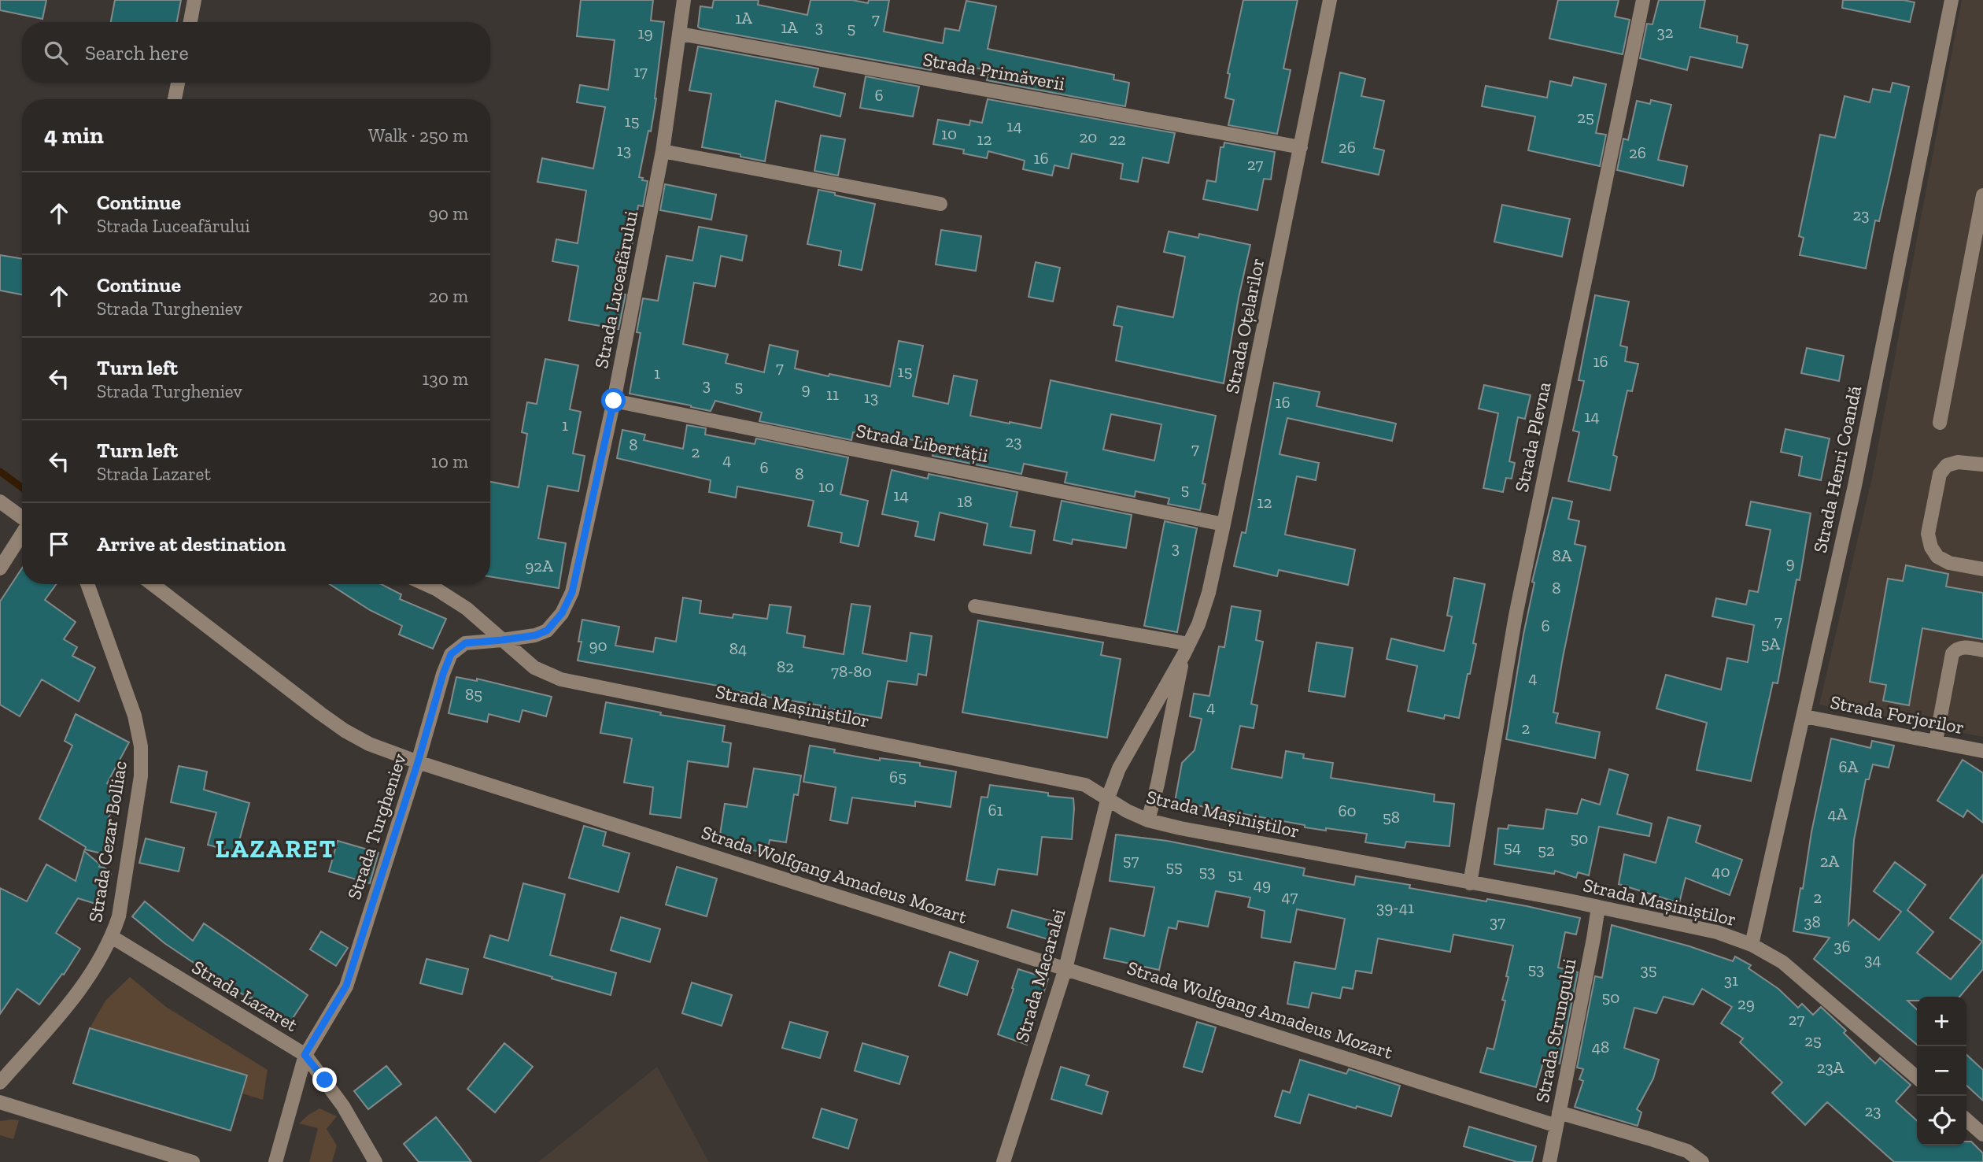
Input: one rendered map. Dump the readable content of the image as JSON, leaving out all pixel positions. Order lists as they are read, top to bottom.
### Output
{
  "streets": {
    "street": [
      "Strada Primăverii",
      "Strada Luceafărului",
      "Strada Oțelarilor",
      "Strada Plevna",
      "Strada Libertății",
      "Strada Henri Coandă",
      "Strada Mașiniștilor",
      "Strada Forjorilor",
      "Strada Turgheniev",
      "Strada Cezar Bolliac",
      "Strada Wolfgang Amadeus Mozart",
      "Strada Macaralei",
      "Strada Lazaret",
      "Strada Strungului"
    ]
  },
  "crossings": [
    ["Strada Primăverii", "Strada Luceafărului"],
    ["Strada Primăverii", "Strada Oțelarilor"],
    ["Strada Luceafărului", "Strada Libertății"],
    ["Strada Luceafărului", "Strada Mașiniștilor"],
    ["Strada Luceafărului", "Strada Turgheniev"],
    ["Strada Oțelarilor", "Strada Libertății"],
    ["Strada Oțelarilor", "Strada Mașiniștilor"],
    ["Strada Oțelarilor", "Strada Macaralei"],
    ["Strada Plevna", "Strada Mașiniștilor"],
    ["Strada Henri Coandă", "Strada Mașiniștilor"],
    ["Strada Henri Coandă", "Strada Forjorilor"],
    ["Strada Mașiniștilor", "Strada Turgheniev"],
    ["Strada Mașiniștilor", "Strada Macaralei"],
    ["Strada Mașiniștilor", "Strada Strungului"],
    ["Strada Turgheniev", "Strada Wolfgang Amadeus Mozart"],
    ["Strada Turgheniev", "Strada Lazaret"],
    ["Strada Cezar Bolliac", "Strada Lazaret"],
    ["Strada Wolfgang Amadeus Mozart", "Strada Macaralei"],
    ["Strada Wolfgang Amadeus Mozart", "Strada Strungului"]
  ],
  "districts": ["LAZARET"],
  "house_numbers": [
    "1A",
    "7",
    "3",
    "1A",
    "5",
    "32",
    "19",
    "17",
    "6",
    "25",
    "15",
    "14",
    "10",
    "20",
    "12",
    "22",
    "26",
    "13",
    "26",
    "16",
    "27",
    "23",
    "16",
    "7",
    "15",
    "1",
    "3",
    "5",
    "9",
    "11",
    "13",
    "16",
    "14",
    "1",
    "23",
    "8",
    "7",
    "2",
    "4",
    "6",
    "8",
    "10",
    "5",
    "14",
    "18",
    "12",
    "3",
    "8A",
    "9",
    "92A",
    "8",
    "7",
    "6",
    "5A",
    "90",
    "84",
    "82",
    "78-80",
    "4",
    "85",
    "4",
    "2",
    "6A",
    "65",
    "61",
    "60",
    "4A",
    "58",
    "50",
    "54",
    "52",
    "57",
    "2A",
    "55",
    "53",
    "40",
    "51",
    "49",
    "47",
    "2",
    "39-41",
    "37",
    "38",
    "36",
    "34",
    "53",
    "35",
    "31",
    "50",
    "29",
    "27",
    "25",
    "48",
    "23A",
    "23"
  ],
  "page": {
    "search": "Search here",
    "heading": ["4 min", "Walk · 250 m"],
    "list": [
      ["Continue", "Strada Luceafărului", "90 m"],
      ["Continue", "Strada Turgheniev", "20 m"],
      ["Turn left", "Strada Turgheniev", "130 m"],
      ["Turn left", "Strada Lazaret", "10 m"],
      "Arrive at destination"
    ],
    "map_buttons": ["+", "−"]
  }
}
